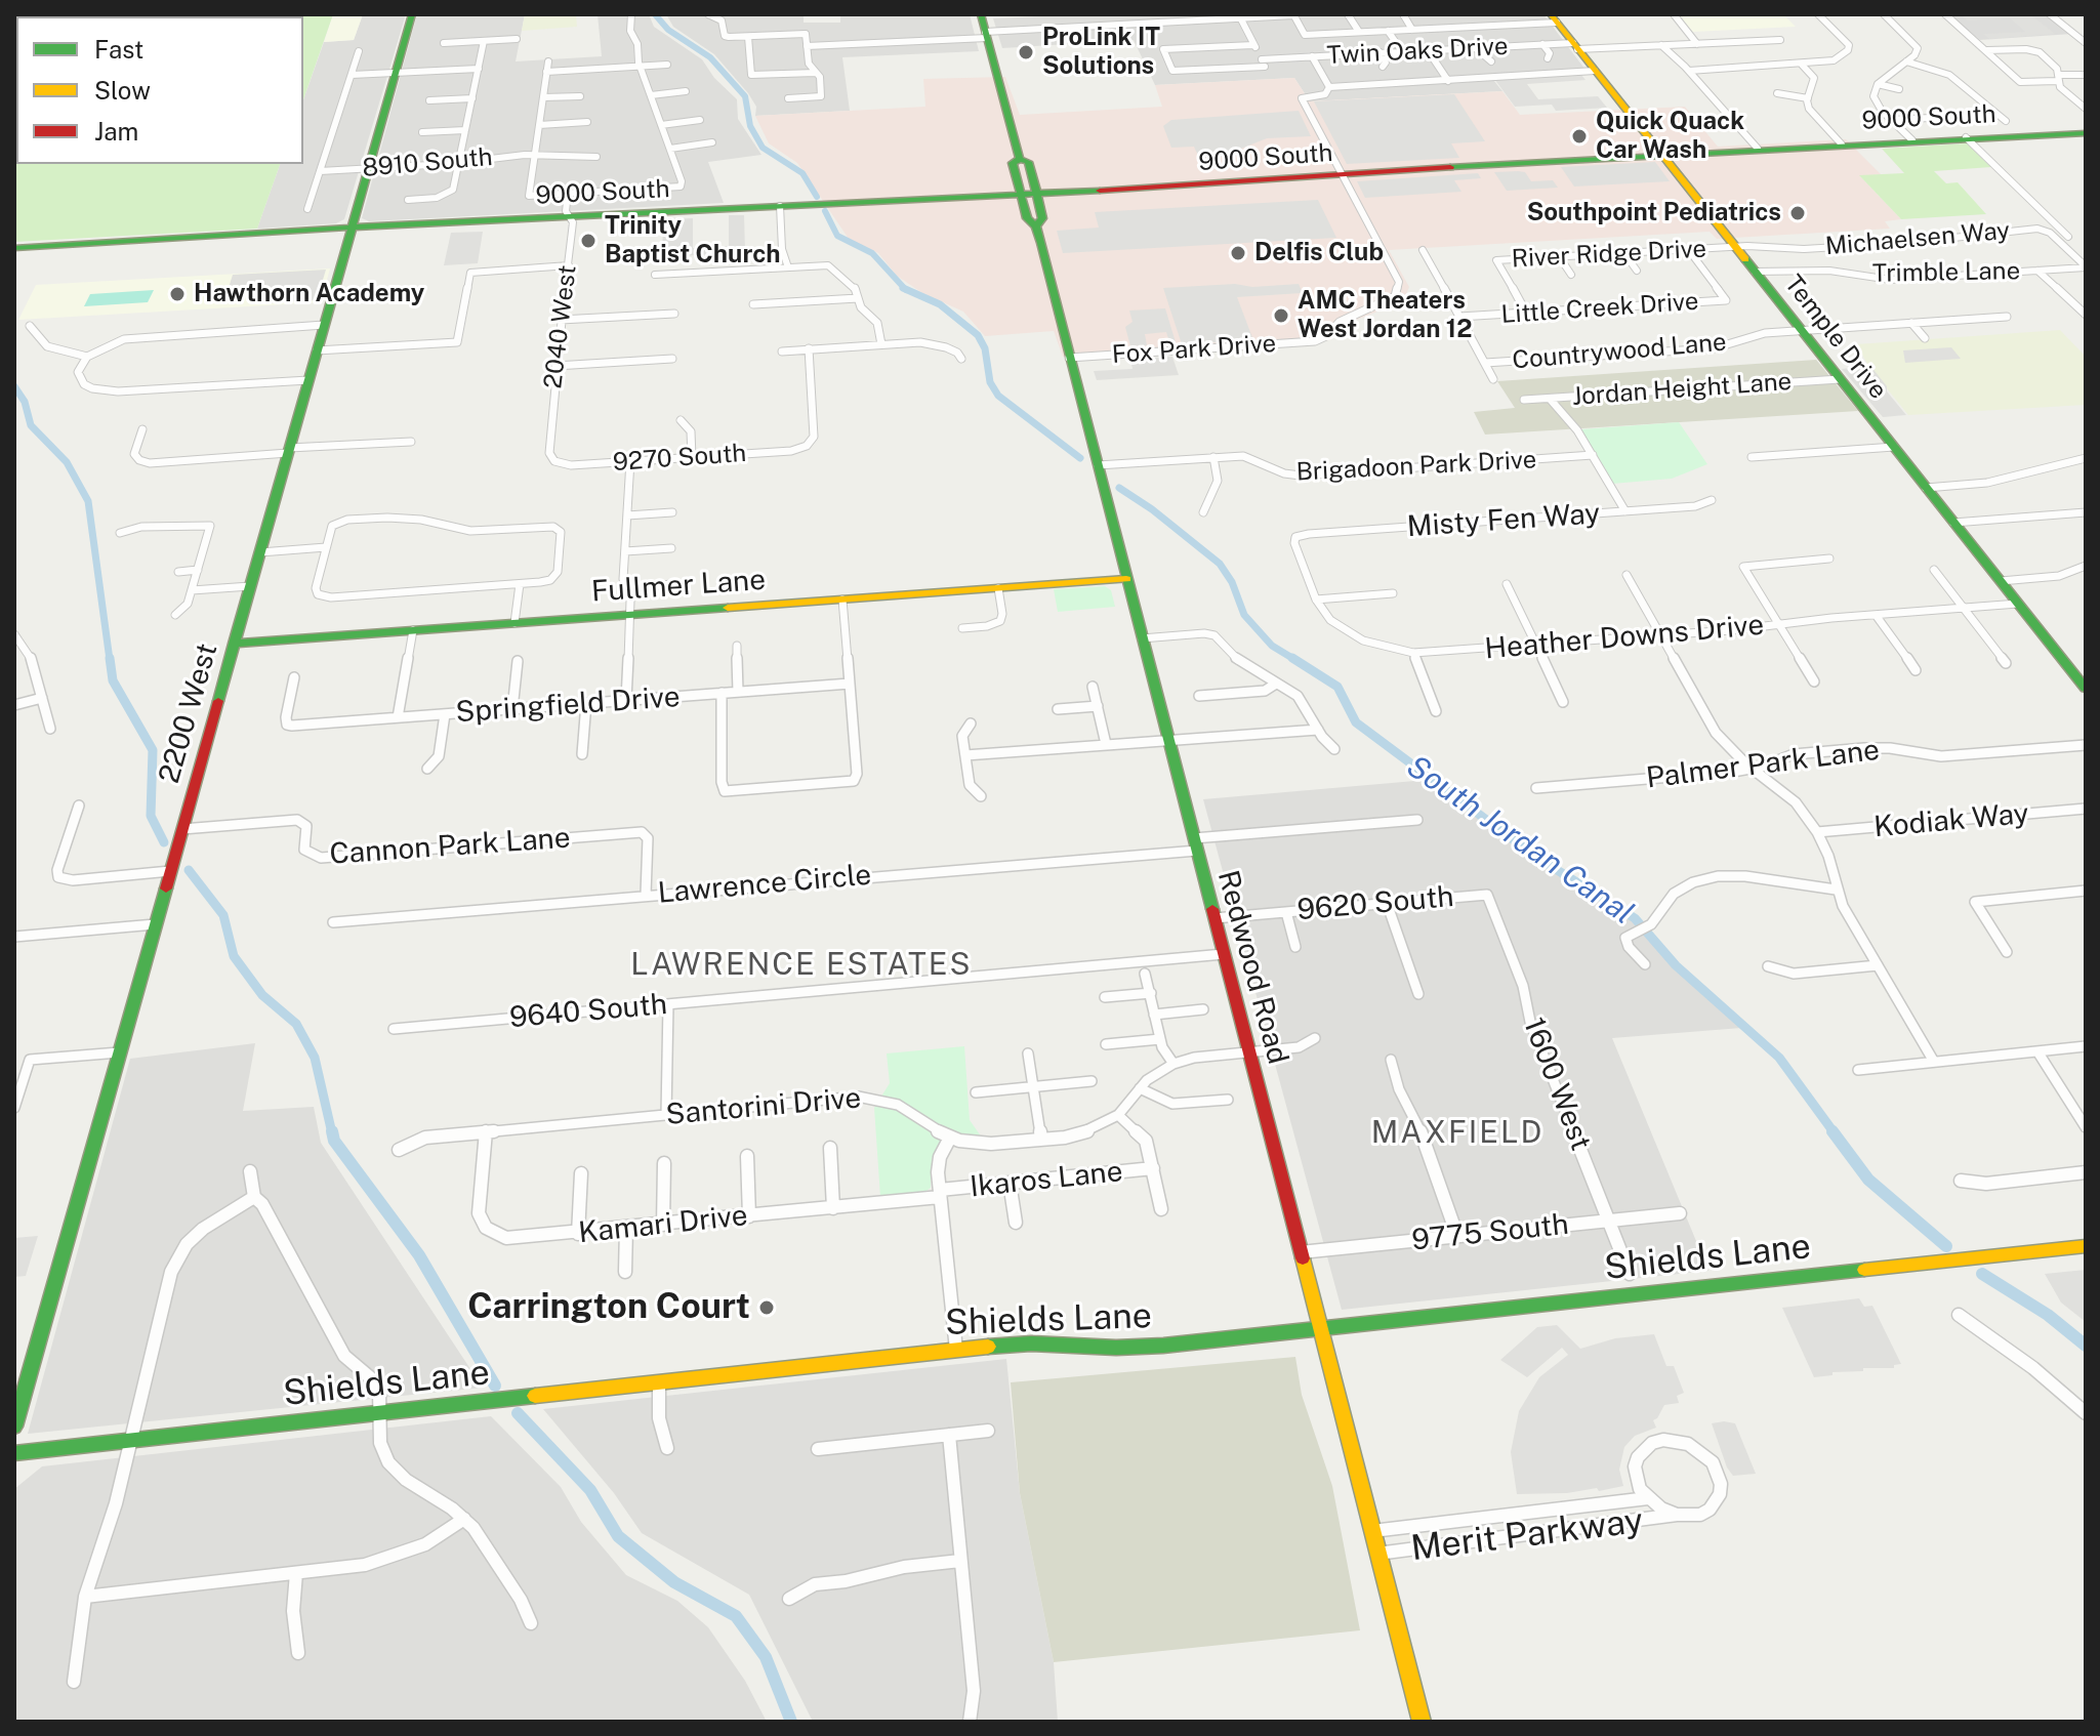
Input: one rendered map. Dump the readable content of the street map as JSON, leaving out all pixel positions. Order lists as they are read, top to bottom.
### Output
{
  "streets": {
    "main road": [
      "9000 South",
      "Temple Drive",
      "Fullmer Lane",
      "2200 West",
      "Redwood Road",
      "Shields Lane"
    ],
    "street": [
      "Twin Oaks Drive",
      "8910 South",
      "Michaelsen Way",
      "River Ridge Drive",
      "Trimble Lane",
      "Little Creek Drive",
      "2040 West",
      "Fox Park Drive",
      "Countrywood Lane",
      "Jordan Height Lane",
      "9270 South",
      "Brigadoon Park Drive",
      "Misty Fen Way",
      "Heather Downs Drive",
      "Springfield Drive",
      "Palmer Park Lane",
      "Kodiak Way",
      "Cannon Park Lane",
      "Lawrence Circle",
      "9620 South",
      "9640 South",
      "1600 West",
      "Santorini Drive",
      "Ikaros Lane",
      "Kamari Drive",
      "9775 South",
      "Merit Parkway"
    ]
  },
  "crossings": [
    ["Twin Oaks Drive", "Temple Drive"],
    ["9000 South", "2040 West"],
    ["9000 South", "Temple Drive"],
    ["9000 South", "Fox Park Drive"],
    ["9000 South", "2200 West"],
    ["9000 South", "Redwood Road"],
    ["8910 South", "2200 West"],
    ["Michaelsen Way", "River Ridge Drive"],
    ["Michaelsen Way", "Trimble Lane"],
    ["Michaelsen Way", "Temple Drive"],
    ["River Ridge Drive", "Little Creek Drive"],
    ["River Ridge Drive", "Temple Drive"],
    ["Trimble Lane", "Temple Drive"],
    ["2040 West", "9270 South"],
    ["Temple Drive", "Countrywood Lane"],
    ["Temple Drive", "Jordan Height Lane"],
    ["Temple Drive", "Heather Downs Drive"],
    ["Fox Park Drive", "Redwood Road"],
    ["Brigadoon Park Drive", "Redwood Road"],
    ["Misty Fen Way", "Heather Downs Drive"],
    ["Fullmer Lane", "2200 West"],
    ["Fullmer Lane", "Redwood Road"],
    ["2200 West", "Cannon Park Lane"],
    ["Cannon Park Lane", "Lawrence Circle"],
    ["Lawrence Circle", "Redwood Road"],
    ["9620 South", "Redwood Road"],
    ["9620 South", "1600 West"],
    ["Redwood Road", "9640 South"],
    ["Redwood Road", "Santorini Drive"],
    ["Redwood Road", "9775 South"],
    ["Redwood Road", "Shields Lane"],
    ["Redwood Road", "Merit Parkway"],
    ["1600 West", "9775 South"],
    ["Santorini Drive", "Kamari Drive"],
    ["Ikaros Lane", "Kamari Drive"]
  ],
  "districts": ["LAWRENCE ESTATES", "MAXFIELD"],
  "water": ["South Jordan Canal"],
  "places": [
    "ProLink IT Solutions",
    "Quick Quack Car Wash",
    "Southpoint Pediatrics",
    "Trinity Baptist Church",
    "Delfis Club",
    "Hawthorn Academy",
    "AMC Theaters West Jordan 12",
    "Carrington Court"
  ],
  "legend": ["Fast", "Slow", "Jam"]
}
